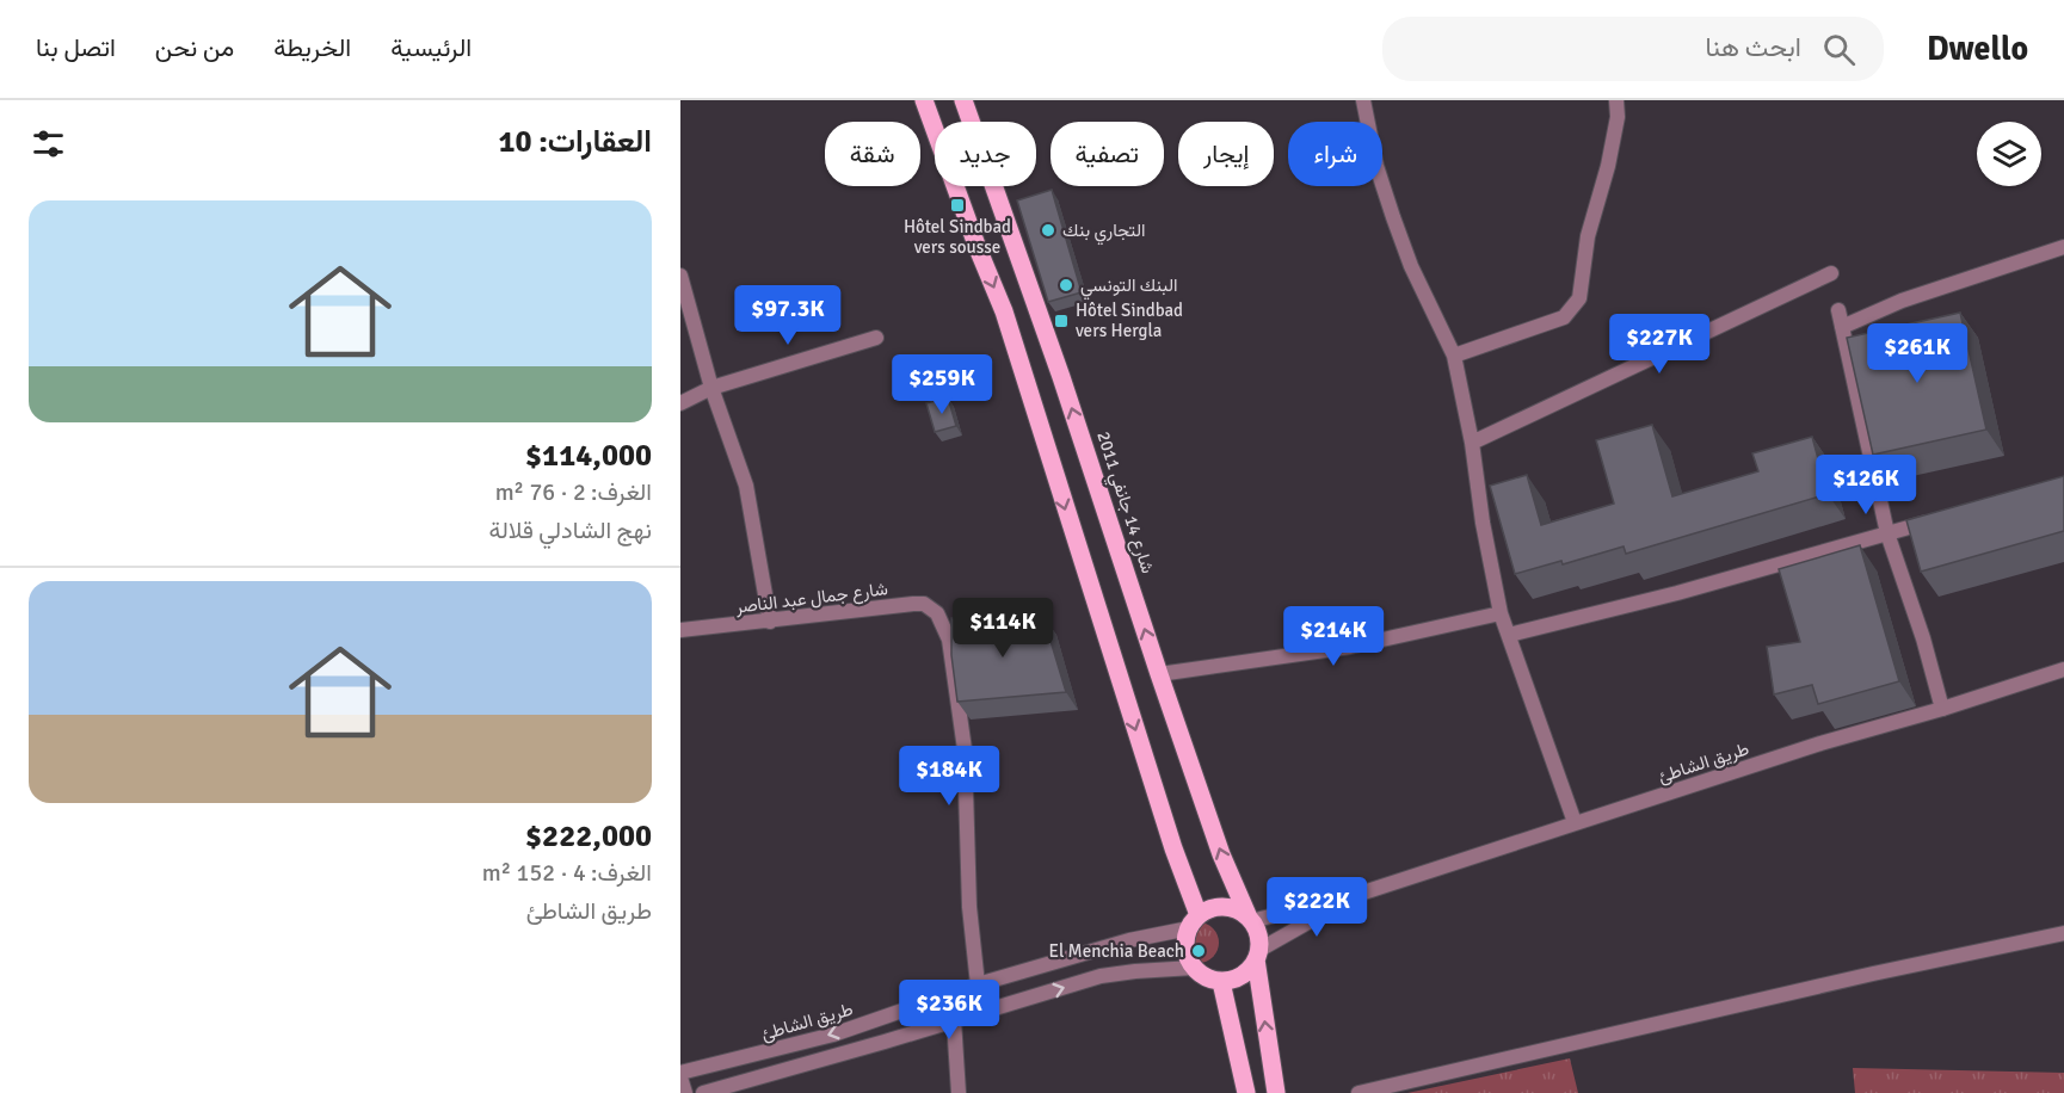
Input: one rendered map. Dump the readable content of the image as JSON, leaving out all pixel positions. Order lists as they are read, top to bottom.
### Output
{
  "streets": {
    "main road": ["شارع 14 جانفي 2011"],
    "street": ["شارع جمال عبد الناصر", "طريق الشاطئ"]
  },
  "crossings": [
    ["شارع 14 جانفي 2011", "طريق الشاطئ"],
    ["شارع جمال عبد الناصر", "طريق الشاطئ"]
  ],
  "places": {
    "transit": ["Hôtel Sindbad vers sousse", "Hôtel Sindbad vers Hergla"],
    "other": ["التجاري بنك", "البنك التونسي", "El Menchia Beach"]
  },
  "page": {
    "header": "Dwello",
    "search": "ابحث هنا",
    "nav": [
      "الرئيسية",
      "الخريطة",
      "من نحن",
      "اتصل بنا"
    ],
    "heading": "العقارات: 10",
    "chip": [
      "شراء",
      "إيجار",
      "تصفية",
      "جديد",
      "شقة"
    ],
    "list": [
      {
        "name": "$114,000",
        "note": "الغرف: 2 · 76 m² · نهج الشادلي قلالة"
      },
      {
        "name": "$222,000",
        "note": "الغرف: 4 · 152 m² · طريق الشاطئ"
      }
    ],
    "price": [
      "$97.3K",
      "$227K",
      "$261K",
      "$259K",
      "$126K",
      "$114K",
      "$214K",
      "$184K",
      "$222K",
      "$236K"
    ]
  }
}
